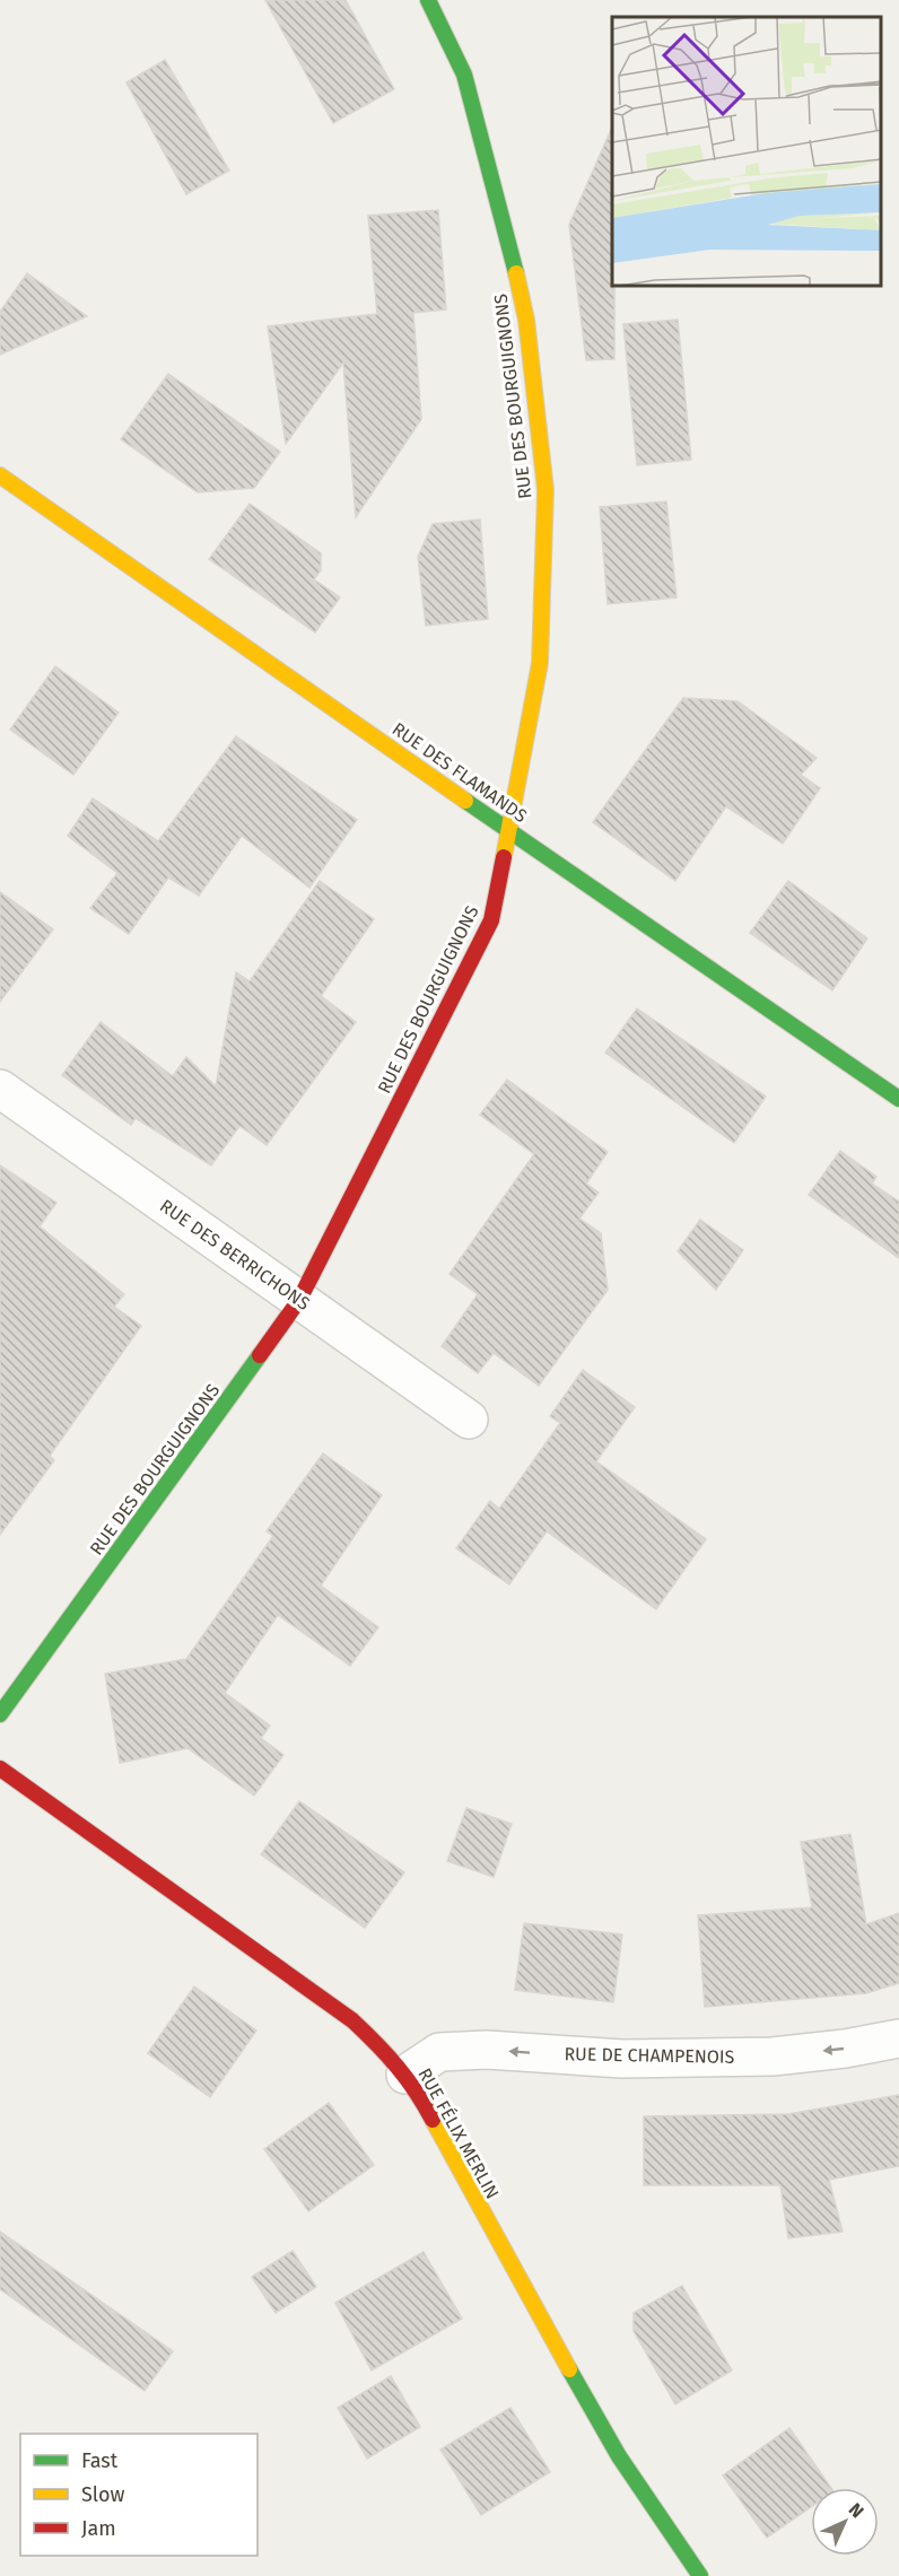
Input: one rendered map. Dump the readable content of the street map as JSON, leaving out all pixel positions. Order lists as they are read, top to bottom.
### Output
{
  "streets": {
    "street": [
      "RUE DES BOURGUIGNONS",
      "RUE DES FLAMANDS",
      "RUE DES BERRICHONS",
      "RUE DE CHAMPENOIS",
      "RUE FÉLIX MERLIN"
    ]
  },
  "crossings": [
    ["RUE DES BOURGUIGNONS", "RUE DES FLAMANDS"],
    ["RUE DES BOURGUIGNONS", "RUE DES BERRICHONS"],
    ["RUE DE CHAMPENOIS", "RUE FÉLIX MERLIN"]
  ],
  "one_way": ["RUE DE CHAMPENOIS"],
  "legend": ["Fast", "Slow", "Jam"],
  "north": "top right"
}
